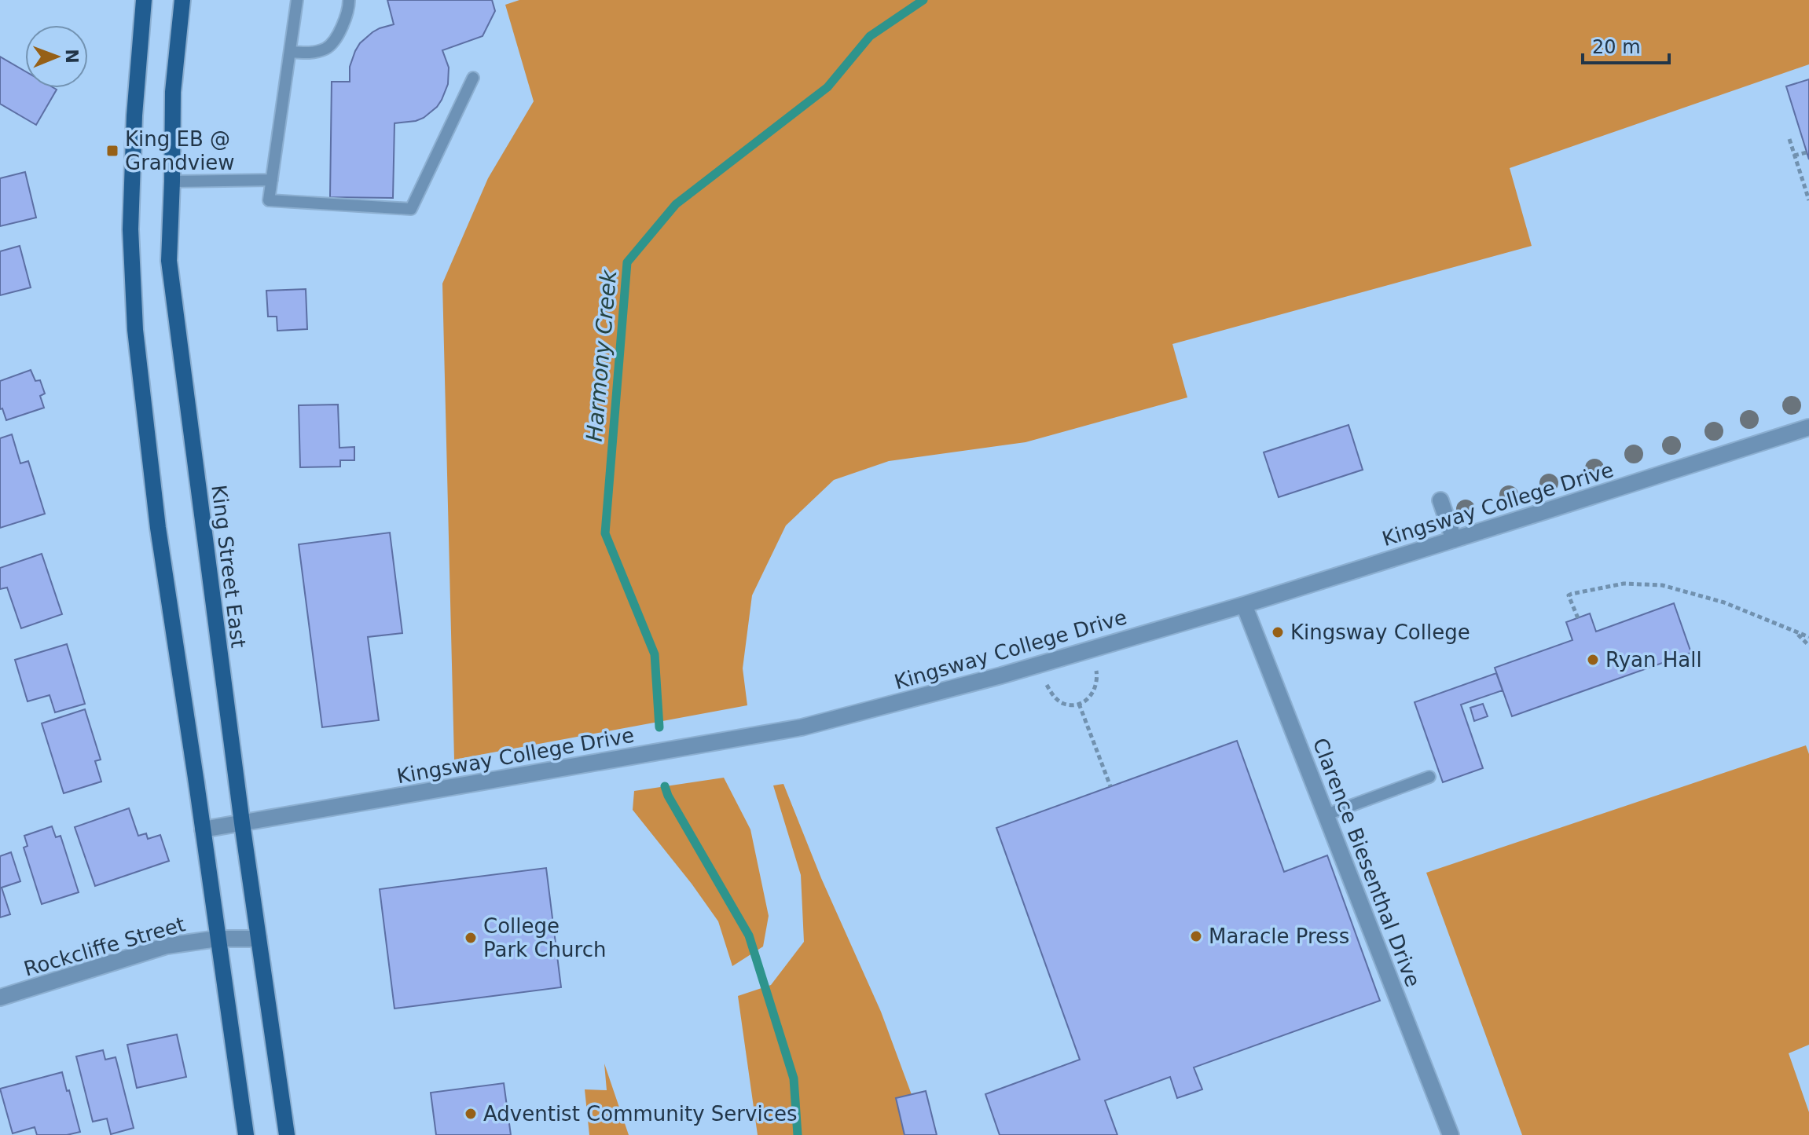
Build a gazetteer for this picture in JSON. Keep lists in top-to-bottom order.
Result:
{
  "streets": {
    "main road": ["King Street East"],
    "street": ["Kingsway College Drive", "Clarence Biesenthal Drive", "Rockcliffe Street"]
  },
  "crossings": [
    ["Kingsway College Drive", "King Street East"],
    ["Kingsway College Drive", "Clarence Biesenthal Drive"],
    ["King Street East", "Rockcliffe Street"]
  ],
  "water": ["Harmony Creek"],
  "places": {
    "transit": ["King EB @ Grandview"],
    "other": [
      "Kingsway College",
      "Ryan Hall",
      "Maracle Press",
      "College Park Church",
      "Adventist Community Services"
    ]
  },
  "scale_bar": "20 m",
  "north": "right"
}
